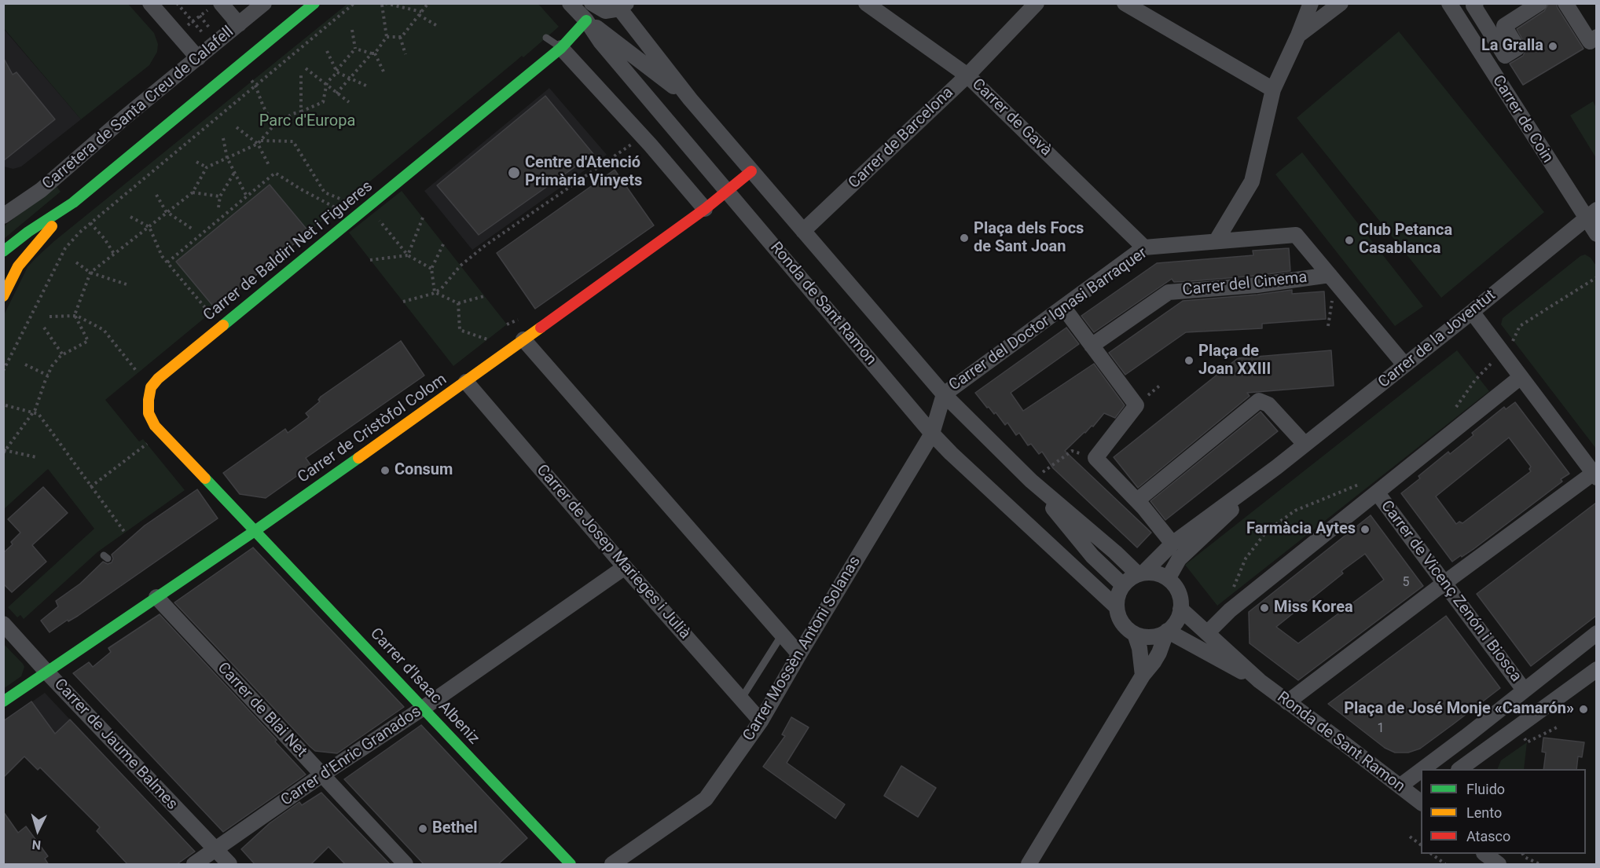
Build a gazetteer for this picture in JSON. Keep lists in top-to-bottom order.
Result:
{
  "streets": {
    "street": [
      "Carretera de Santa Creu de Calafell",
      "Carrer de Gavà",
      "Carrer de Coin",
      "Carrer de Barcelona",
      "Carrer de Baldiri Net i Figueres",
      "Carrer del Cinema",
      "Ronda de Sant Ramon",
      "Carrer del Doctor Ignasi Barraquer",
      "Carrer de la Joventut",
      "Carrer de Cristòfol Colom",
      "Carrer de Josep Marieges i Julià",
      "Carrer de Vicenç Zenón i Biosca",
      "Carrer Mossèn Antoni Solanas",
      "Carrer d'Isaac Albeniz",
      "Carrer de Blai Net",
      "Carrer de Jaume Balmes",
      "Carrer d'Enric Granados"
    ]
  },
  "crossings": [
    ["Carrer de Gavà", "Carrer de Barcelona"],
    ["Carrer de Gavà", "Carrer del Doctor Ignasi Barraquer"],
    ["Carrer de Coin", "Carrer de la Joventut"],
    ["Carrer de Barcelona", "Ronda de Sant Ramon"],
    ["Carrer de Baldiri Net i Figueres", "Ronda de Sant Ramon"],
    ["Carrer de Baldiri Net i Figueres", "Carrer de Cristòfol Colom"],
    ["Carrer de Baldiri Net i Figueres", "Carrer d'Isaac Albeniz"],
    ["Carrer del Cinema", "Carrer del Doctor Ignasi Barraquer"],
    ["Ronda de Sant Ramon", "Carrer del Doctor Ignasi Barraquer"],
    ["Ronda de Sant Ramon", "Carrer de la Joventut"],
    ["Ronda de Sant Ramon", "Carrer de Cristòfol Colom"],
    ["Ronda de Sant Ramon", "Carrer Mossèn Antoni Solanas"],
    ["Carrer del Doctor Ignasi Barraquer", "Carrer de la Joventut"],
    ["Carrer del Doctor Ignasi Barraquer", "Carrer Mossèn Antoni Solanas"],
    ["Carrer de Cristòfol Colom", "Carrer de Josep Marieges i Julià"],
    ["Carrer de Cristòfol Colom", "Carrer d'Isaac Albeniz"],
    ["Carrer de Cristòfol Colom", "Carrer de Blai Net"],
    ["Carrer de Cristòfol Colom", "Carrer de Jaume Balmes"],
    ["Carrer de Josep Marieges i Julià", "Carrer Mossèn Antoni Solanas"],
    ["Carrer de Josep Marieges i Julià", "Carrer d'Enric Granados"],
    ["Carrer d'Isaac Albeniz", "Carrer d'Enric Granados"],
    ["Carrer de Blai Net", "Carrer d'Enric Granados"],
    ["Carrer de Jaume Balmes", "Carrer d'Enric Granados"]
  ],
  "parks": ["Parc d'Europa"],
  "places": [
    "La Gralla",
    "Centre d'Atenció Primària Vinyets",
    "Plaça dels Focs de Sant Joan",
    "Club Petanca Casablanca",
    "Plaça de Joan XXIII",
    "Consum",
    "Farmàcia Aytes",
    "Miss Korea",
    "Plaça de José Monje «Camarón»",
    "Bethel"
  ],
  "house_numbers": ["5", "1"],
  "legend": ["Fluido", "Lento", "Atasco"],
  "north": "bottom"
}
